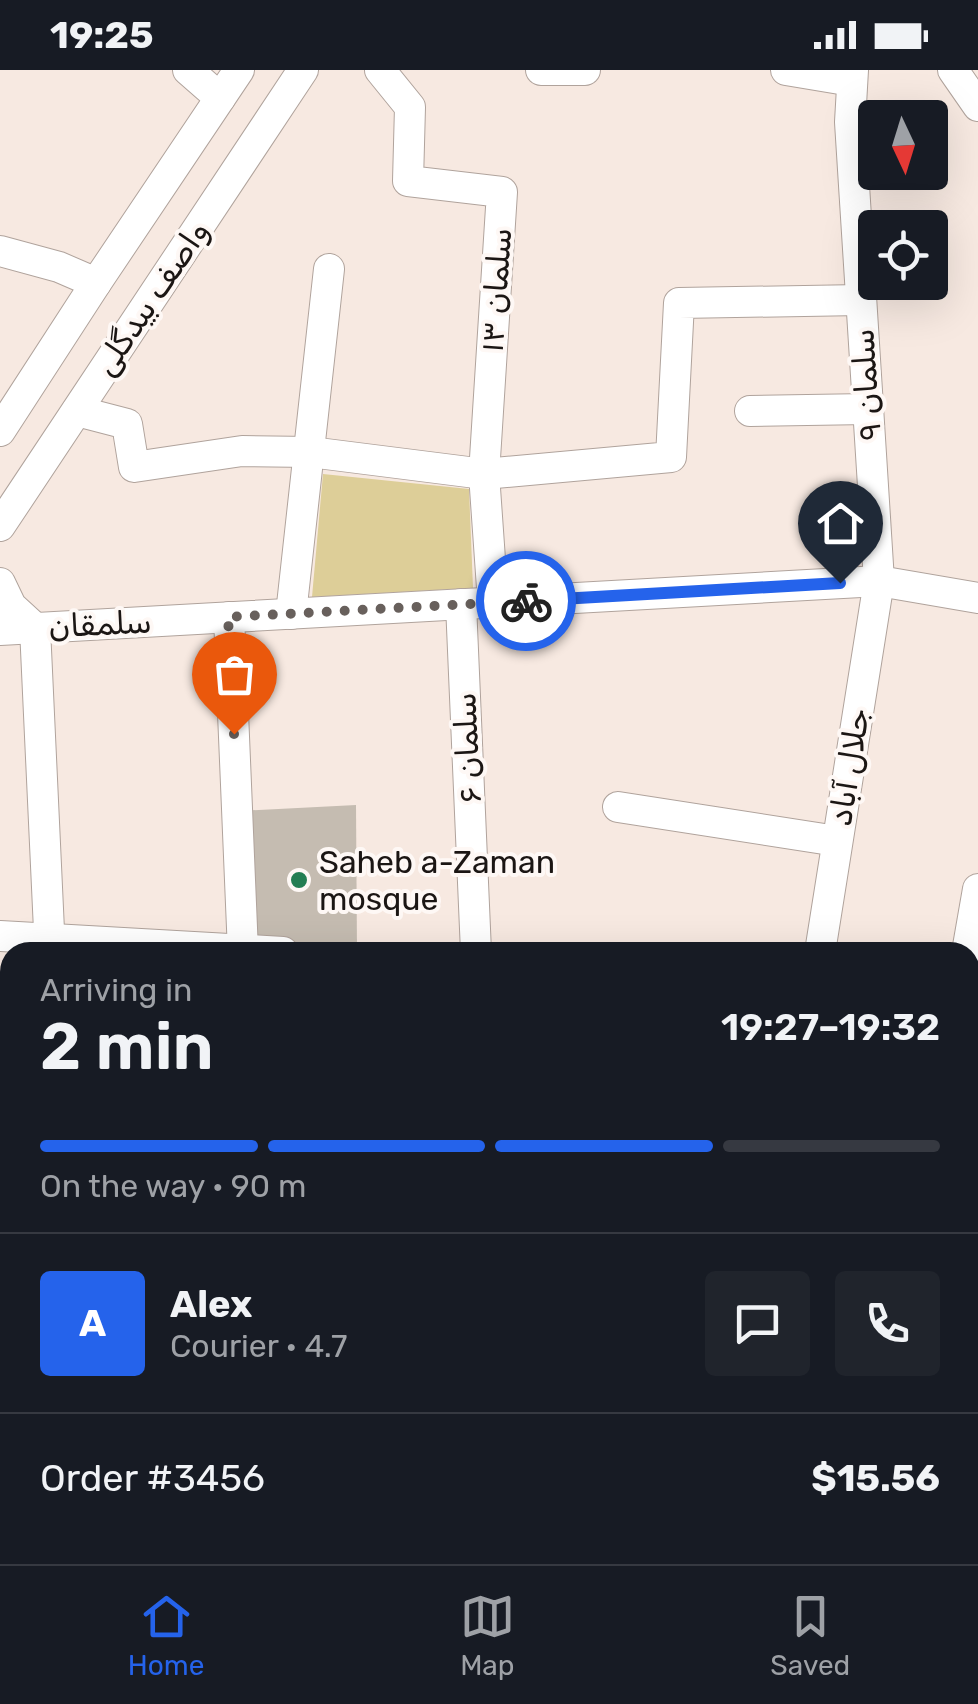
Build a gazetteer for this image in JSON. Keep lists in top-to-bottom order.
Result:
{
  "streets": {
    "street": [
      "سلمان ۱۳",
      "واصف بیدگلی",
      "سلمان ۹",
      "سلمقان",
      "سلمان ۶",
      "جلال آباد"
    ]
  },
  "crossings": [
    ["سلمان ۱۳", "سلمقان"],
    ["سلمان ۹", "سلمقان"],
    ["سلمان ۹", "جلال آباد"],
    ["سلمقان", "سلمان ۶"],
    ["سلمقان", "جلال آباد"]
  ],
  "places": ["Saheb a-Zaman mosque"],
  "north": "bottom",
  "page": {
    "status": "19:25",
    "heading": ["2 min", "Arriving in", "19:27–19:32"],
    "panel": [
      "Alex",
      "Courier · 4.7",
      "Order #3456",
      "$15.56"
    ],
    "bar": "On the way · 90 m",
    "round": "A",
    "tabs": ["Home", "Map", "Saved"]
  }
}
